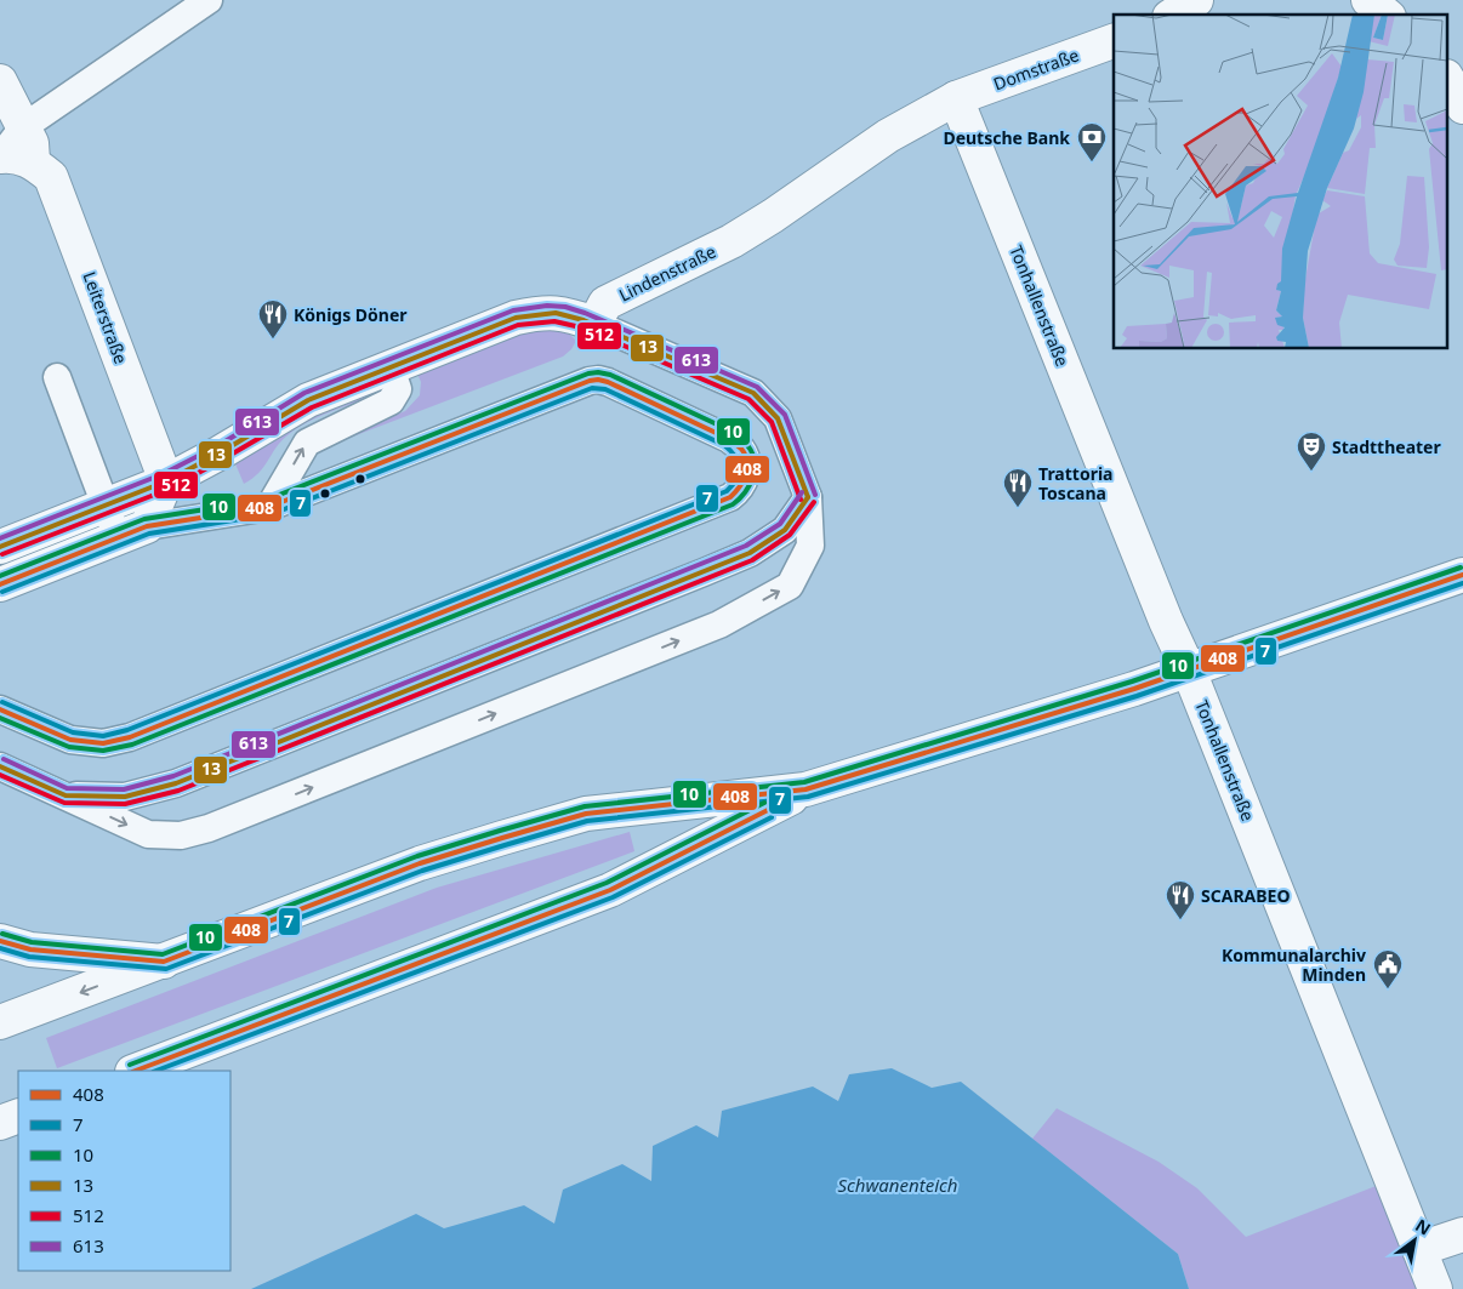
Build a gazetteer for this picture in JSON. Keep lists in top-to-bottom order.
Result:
{
  "streets": {
    "street": [
      "Domstraße",
      "Lindenstraße",
      "Tonhallenstraße",
      "Leiterstraße"
    ]
  },
  "crossings": [
    ["Domstraße", "Lindenstraße"],
    ["Domstraße", "Tonhallenstraße"],
    ["Lindenstraße", "Tonhallenstraße"]
  ],
  "water": ["Schwanenteich"],
  "places": {
    "bank": ["Deutsche Bank"],
    "restaurant": ["Königs Döner", "Trattoria Toscana", "SCARABEO"],
    "theatre": ["Stadttheater"],
    "public building": ["Kommunalarchiv Minden"]
  },
  "lines": [
    "transit line 613",
    "transit line 13",
    "transit line 512",
    "transit line 10",
    "transit line 408",
    "transit line 7"
  ],
  "legend": [
    "408",
    "7",
    "10",
    "13",
    "512",
    "613"
  ],
  "north": "top right"
}
